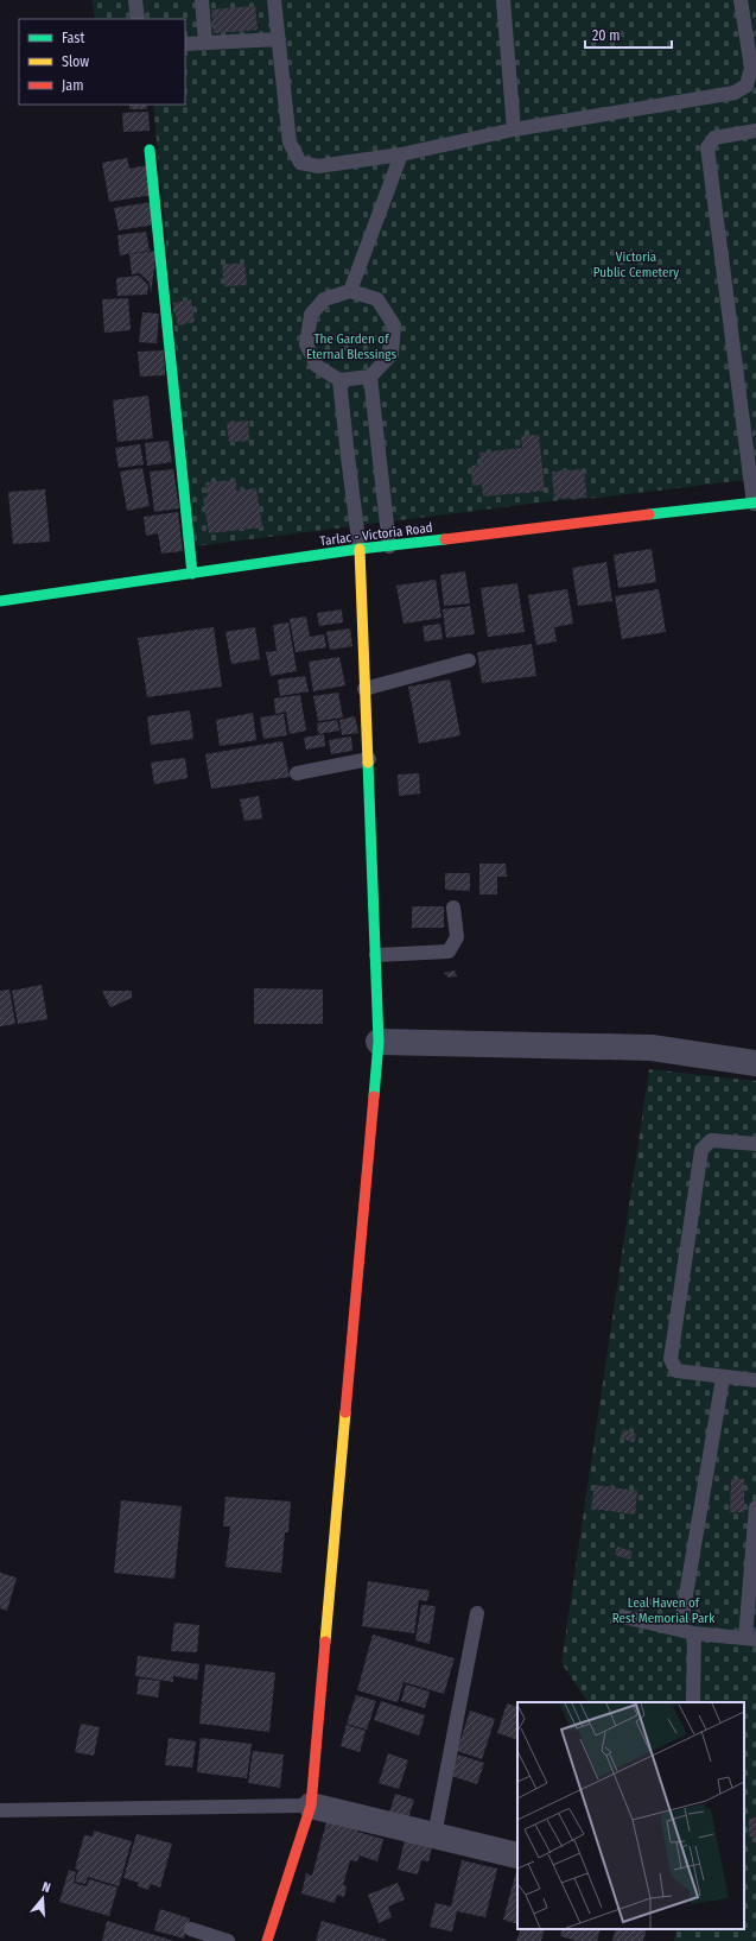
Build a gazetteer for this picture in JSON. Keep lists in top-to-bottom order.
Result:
{
  "streets": {
    "street": ["Tarlac - Victoria Road"]
  },
  "parks": ["Victoria Public Cemetery", "The Garden of Eternal Blessings", "Leal Haven of Rest Memorial Park"],
  "legend": ["Fast", "Slow", "Jam"],
  "scale_bar": "20 m",
  "north": "top"
}
